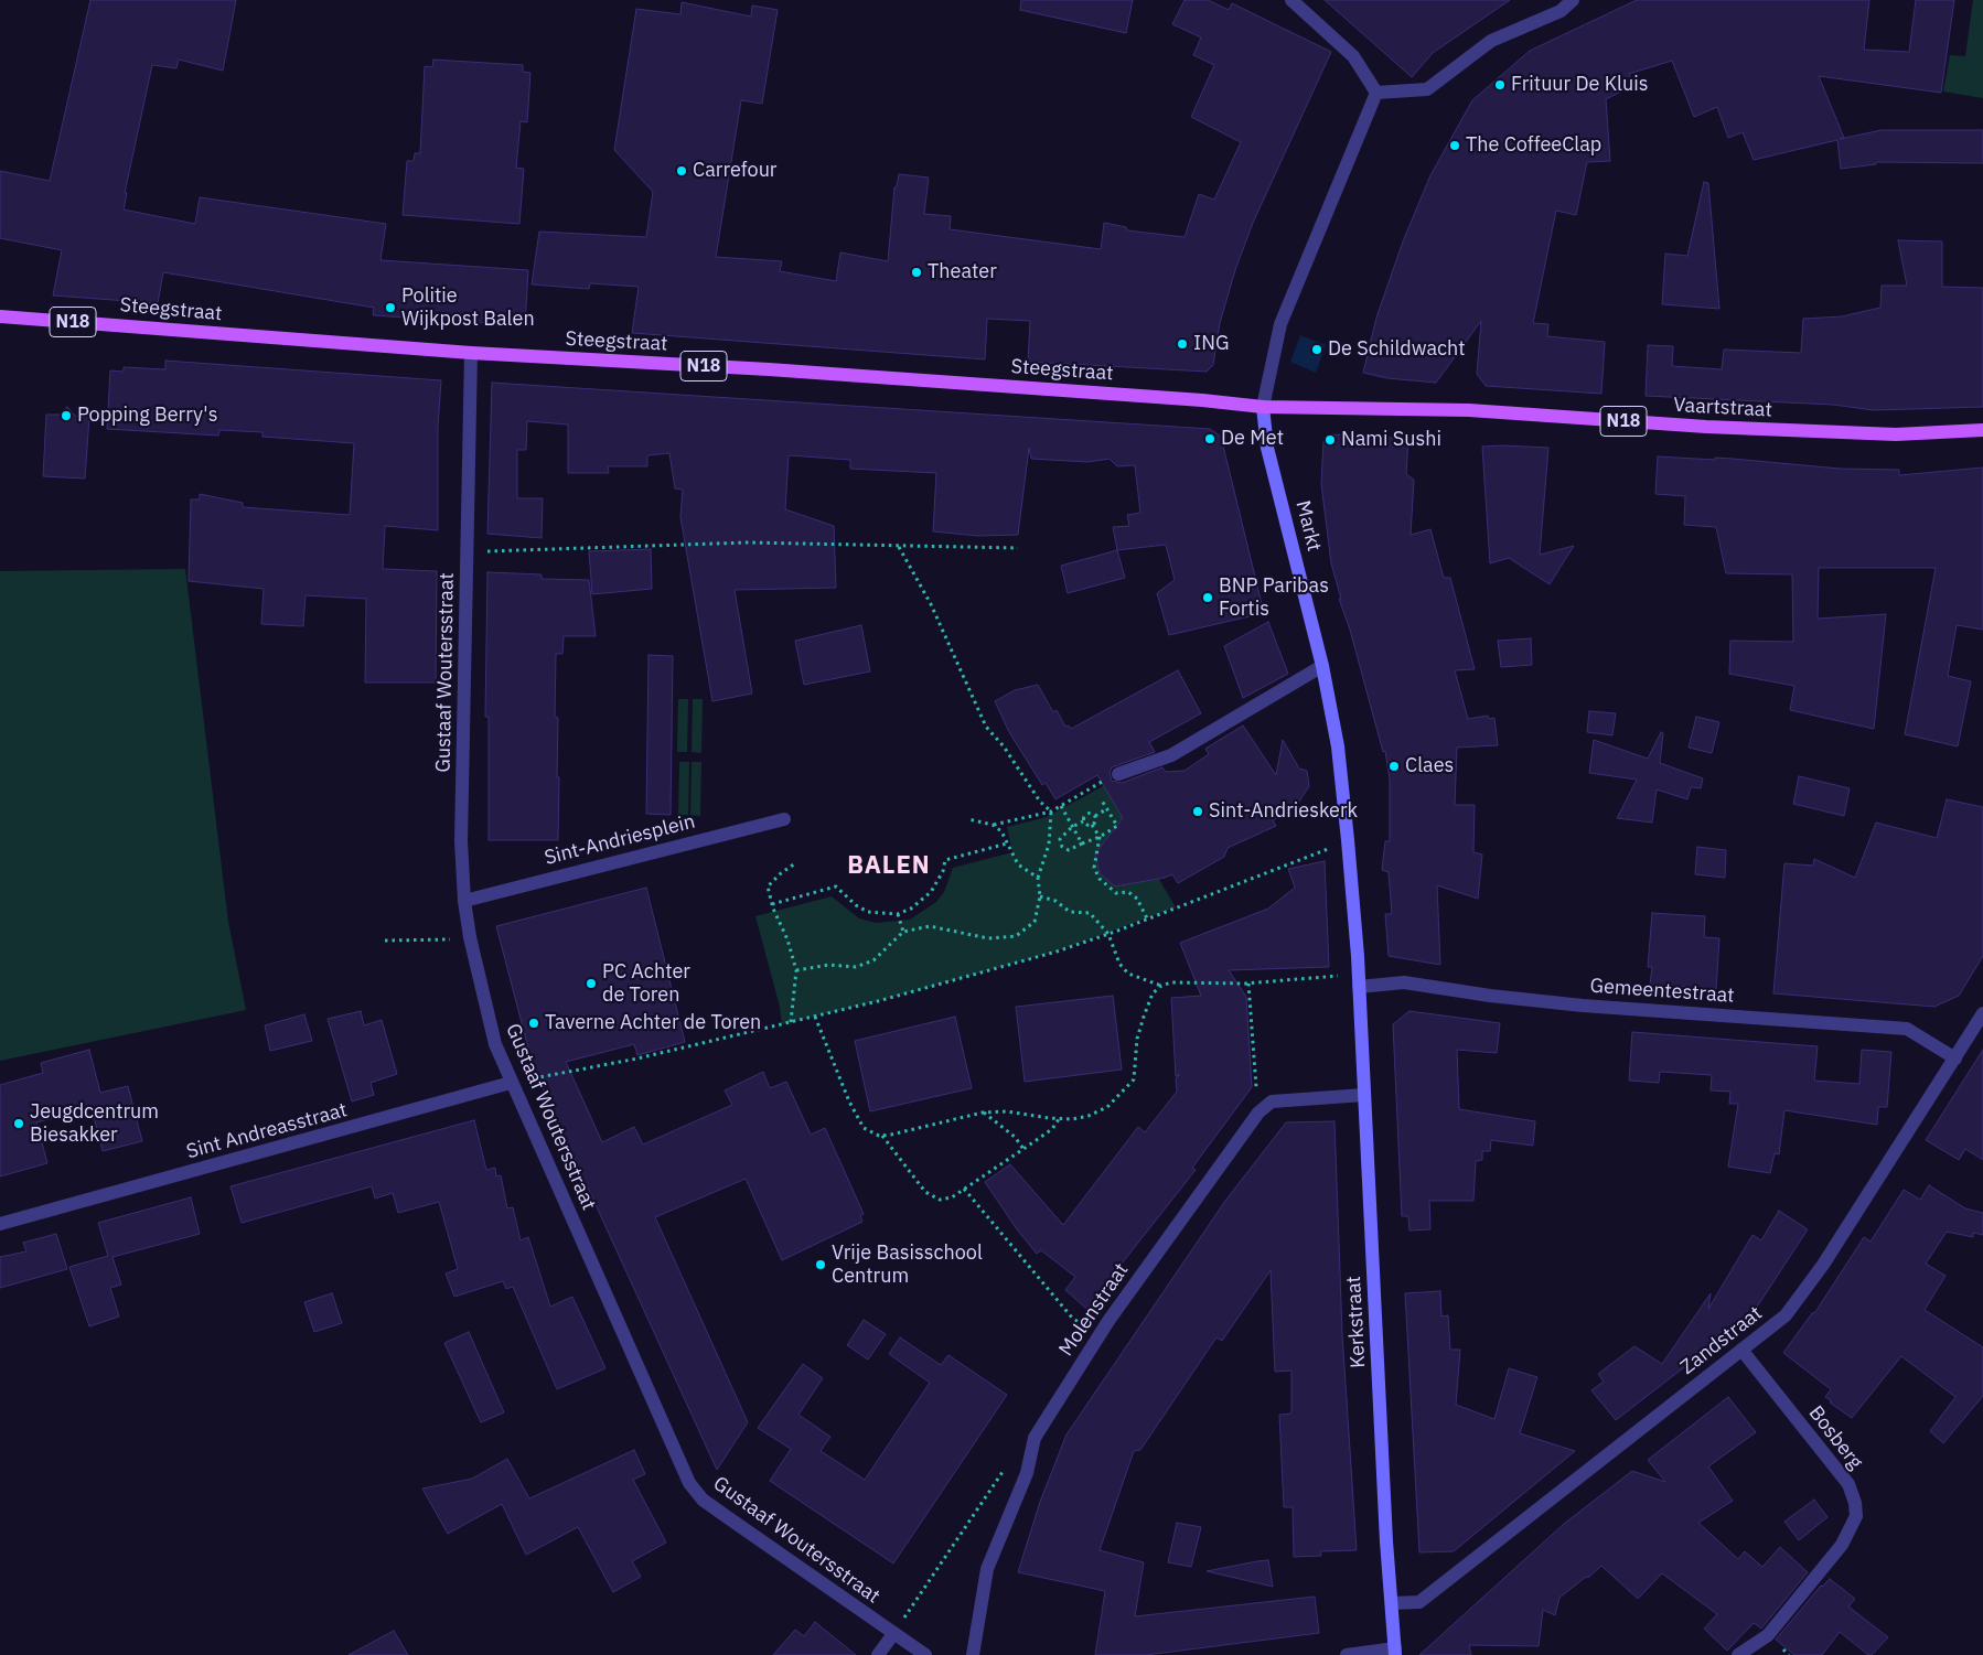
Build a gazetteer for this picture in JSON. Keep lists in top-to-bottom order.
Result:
{
  "streets": {
    "main road": [
      "Steegstraat",
      "N18",
      "Vaartstraat",
      "Markt",
      "Kerkstraat"
    ],
    "street": [
      "Gustaaf Woutersstraat",
      "Sint-Andriesplein",
      "Gemeentestraat",
      "Sint Andreasstraat",
      "Molenstraat",
      "Zandstraat",
      "Bosberg"
    ]
  },
  "crossings": [
    ["Steegstraat", "Vaartstraat"],
    ["Steegstraat", "Markt"],
    ["Steegstraat", "Gustaaf Woutersstraat"],
    ["Vaartstraat", "Markt"],
    ["Markt", "Gemeentestraat"],
    ["Markt", "Kerkstraat"],
    ["Gustaaf Woutersstraat", "Sint-Andriesplein"],
    ["Gustaaf Woutersstraat", "Sint Andreasstraat"],
    ["Gemeentestraat", "Kerkstraat"],
    ["Gemeentestraat", "Zandstraat"],
    ["Molenstraat", "Kerkstraat"],
    ["Kerkstraat", "Zandstraat"],
    ["Zandstraat", "Bosberg"]
  ],
  "districts": ["BALEN"],
  "places": [
    "Frituur De Kluis",
    "The CoffeeClap",
    "Carrefour",
    "Theater",
    "Politie Wijkpost Balen",
    "ING",
    "De Schildwacht",
    "Popping Berry's",
    "De Met",
    "Nami Sushi",
    "BNP Paribas Fortis",
    "Claes",
    "Sint-Andrieskerk",
    "PC Achter de Toren",
    "Taverne Achter de Toren",
    "Jeugdcentrum Biesakker",
    "Vrije Basisschool Centrum"
  ]
}
